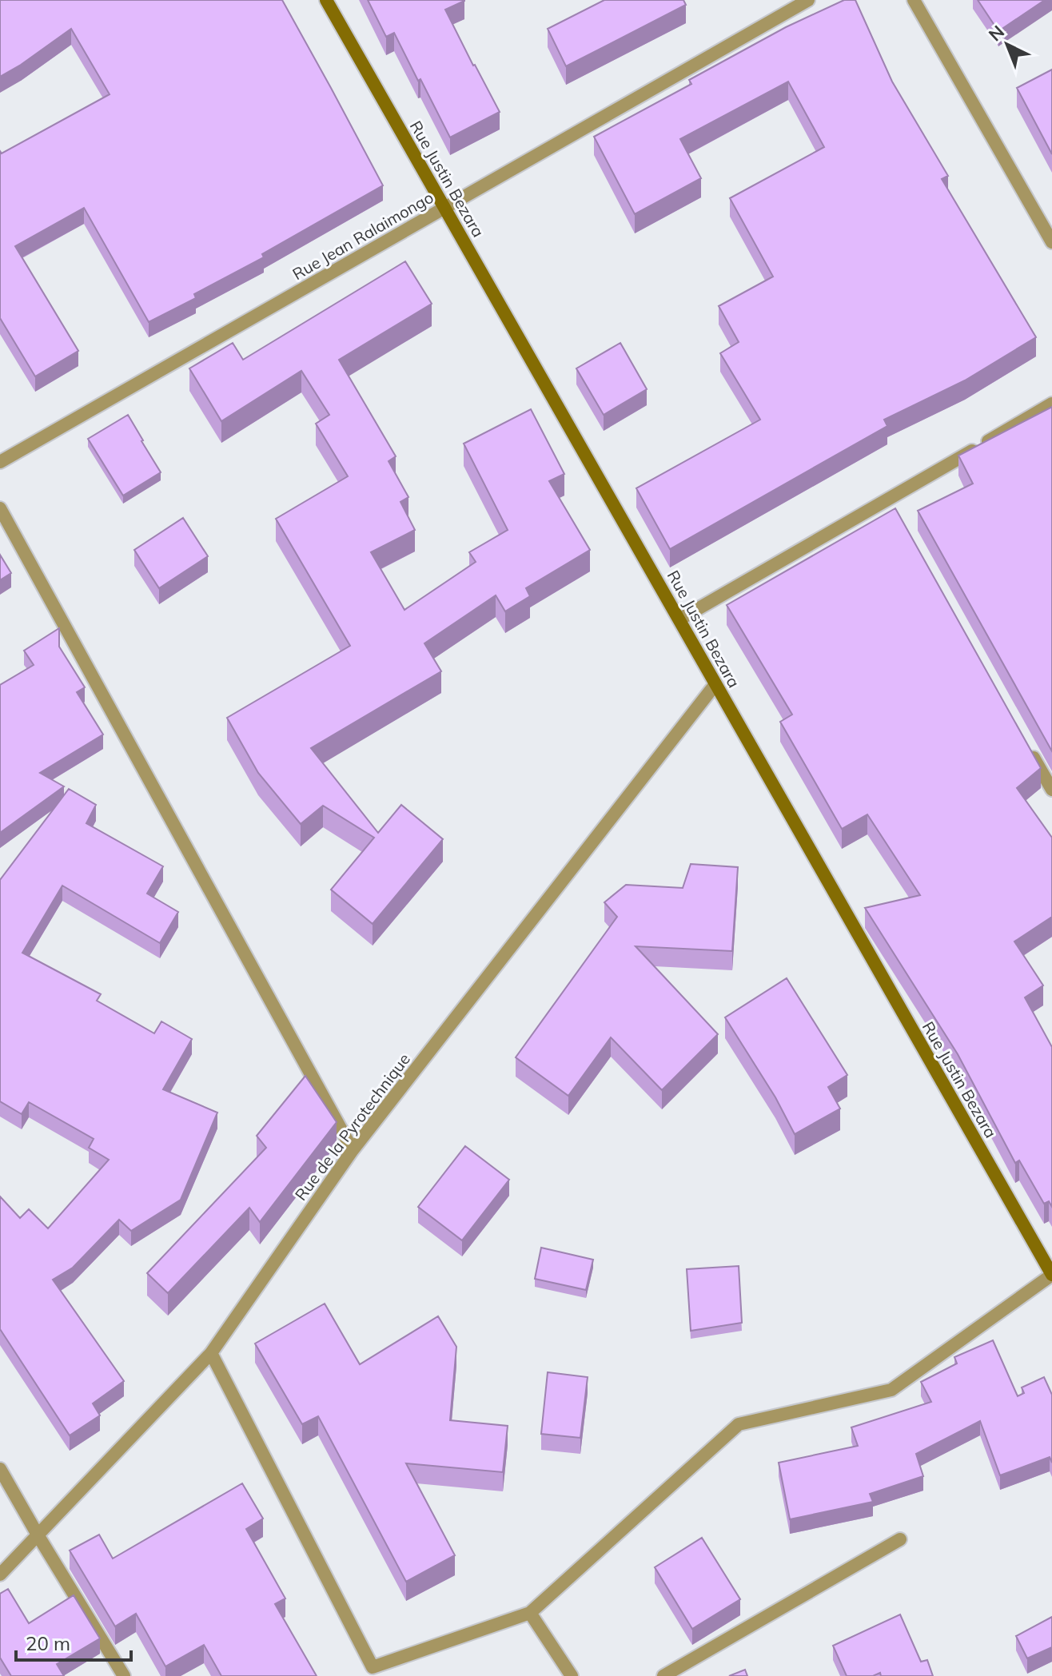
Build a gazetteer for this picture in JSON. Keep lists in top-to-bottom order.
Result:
{
  "streets": {
    "main road": ["Rue Justin Bezara"],
    "street": ["Rue Jean Ralaimongo", "Rue de la Pyrotechnique"]
  },
  "crossings": [
    ["Rue Justin Bezara", "Rue Jean Ralaimongo"],
    ["Rue Justin Bezara", "Rue de la Pyrotechnique"]
  ],
  "scale_bar": "20 m",
  "north": "top left"
}
